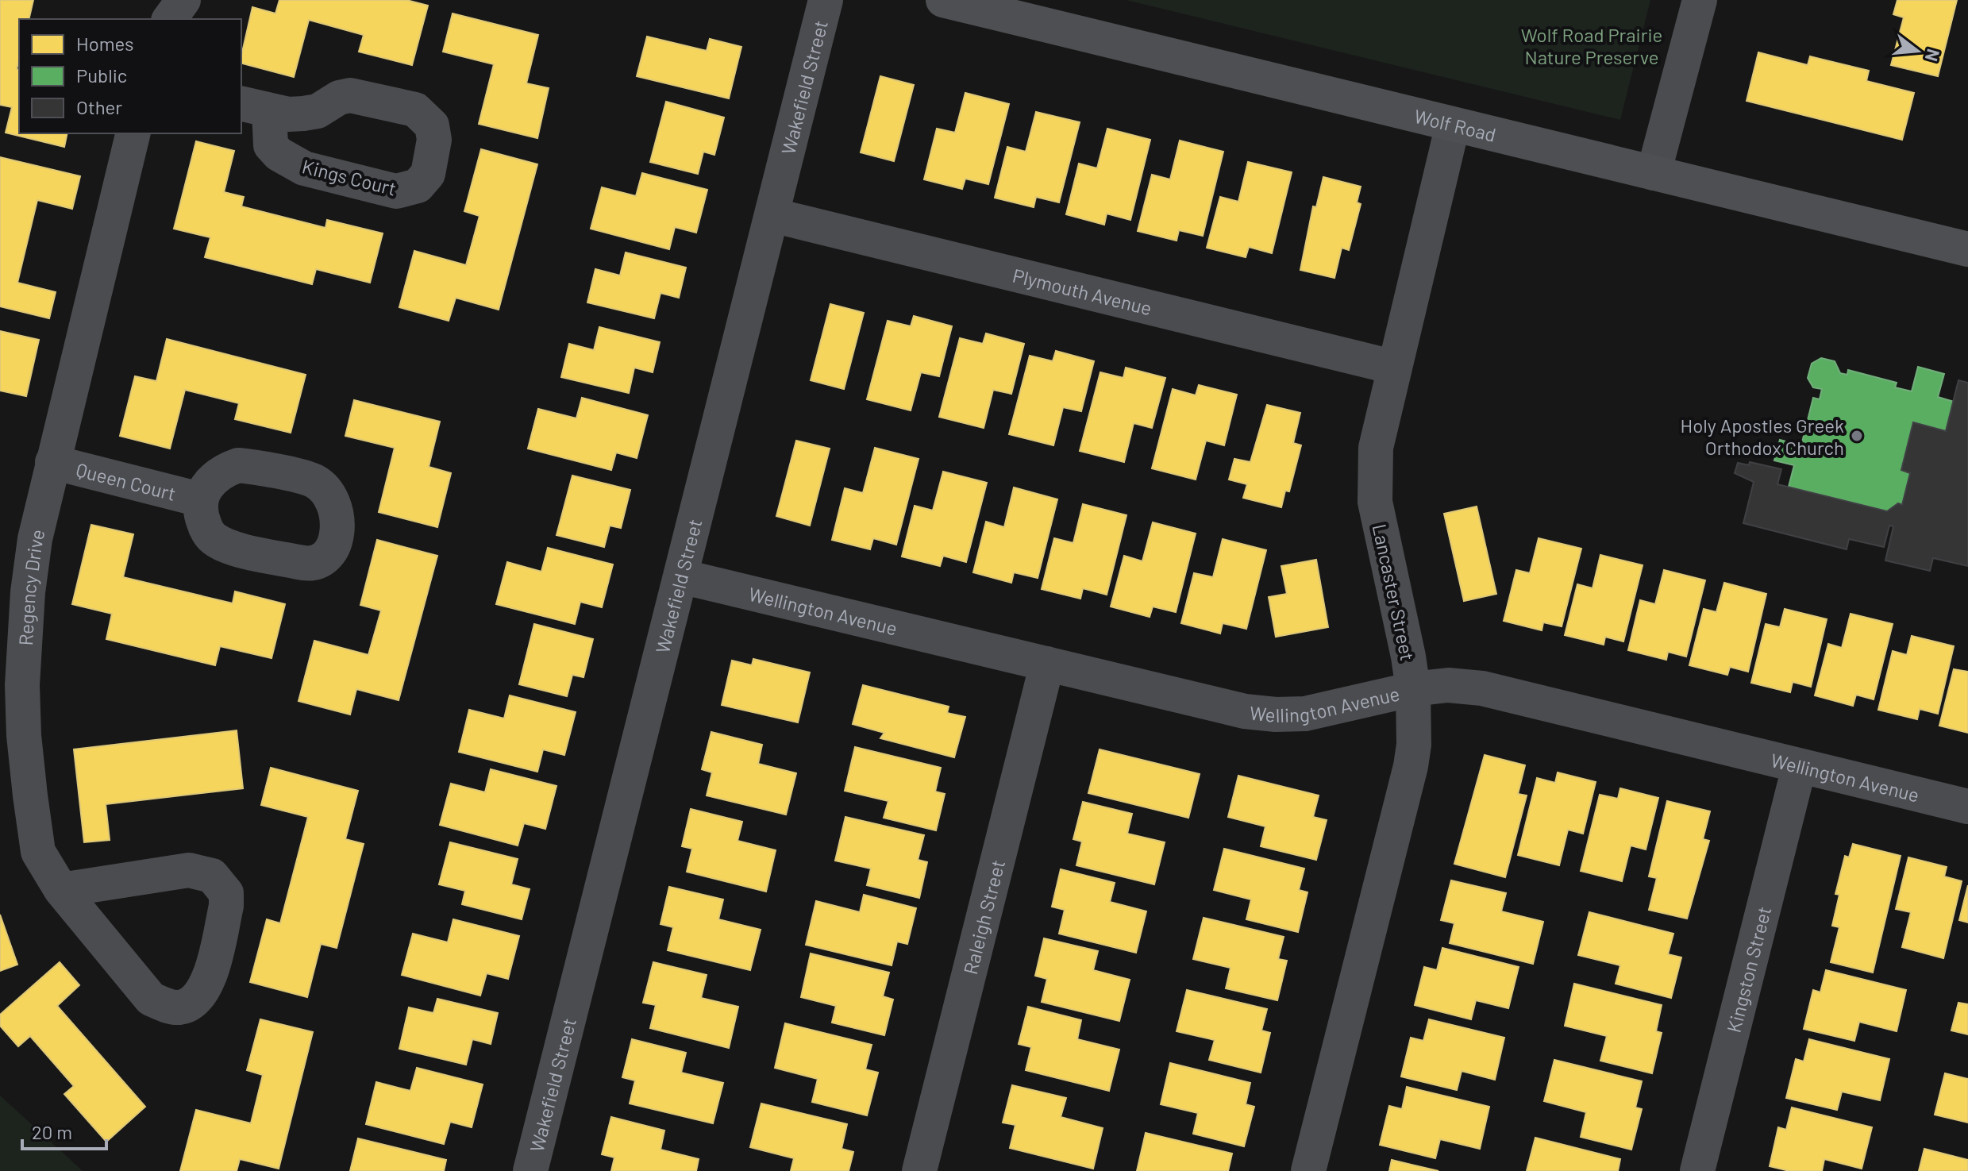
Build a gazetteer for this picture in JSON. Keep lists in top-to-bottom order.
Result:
{
  "streets": {
    "main road": ["Wolf Road"],
    "street": [
      "Wakefield Street",
      "Plymouth Avenue",
      "Queen Court",
      "Regency Drive",
      "Lancaster Street",
      "Wellington Avenue",
      "Raleigh Street",
      "Kingston Street"
    ]
  },
  "crossings": [
    ["Wakefield Street", "Plymouth Avenue"],
    ["Wakefield Street", "Wellington Avenue"],
    ["Wolf Road", "Lancaster Street"],
    ["Plymouth Avenue", "Lancaster Street"],
    ["Queen Court", "Regency Drive"],
    ["Lancaster Street", "Wellington Avenue"],
    ["Wellington Avenue", "Raleigh Street"],
    ["Wellington Avenue", "Kingston Street"]
  ],
  "parks": ["Wolf Road Prairie Nature Preserve"],
  "places": ["Holy Apostles Greek Orthodox Church"],
  "legend": ["Homes", "Public", "Other"],
  "scale_bar": "20 m",
  "north": "right"
}
